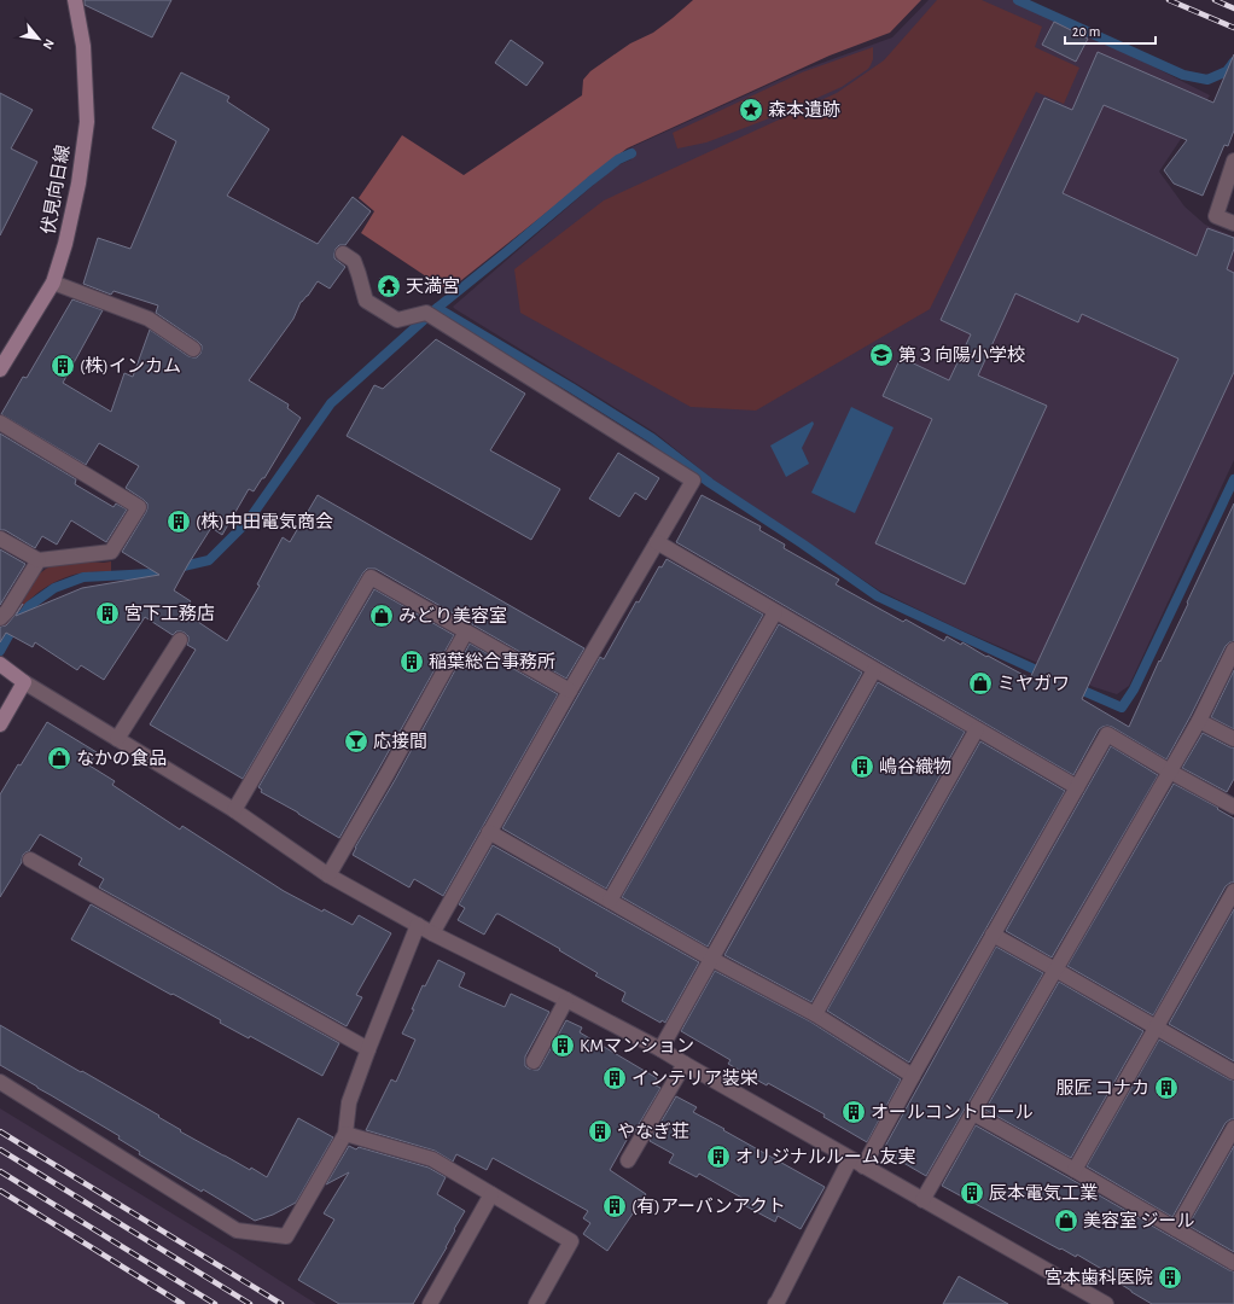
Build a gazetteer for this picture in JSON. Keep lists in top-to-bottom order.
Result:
{
  "streets": {
    "main road": ["伏見向日線"]
  },
  "places": {
    "place": ["森本遺跡"],
    "temple": ["天満宮"],
    "school or university": ["第３向陽小学校"],
    "building": [
      "(株)インカム",
      "(株)中田電気商会",
      "宮下工務店",
      "稲葉総合事務所",
      "嶋谷織物",
      "KMマンション",
      "インテリア装栄",
      "服匠 コナカ",
      "オールコントロール",
      "やなぎ荘",
      "オリジナルルーム友実",
      "辰本電気工業",
      "(有)アーバンアクト",
      "宮本歯科医院"
    ],
    "shop": [
      "みどり美容室",
      "ミヤガワ",
      "なかの食品",
      "美容室 ジール"
    ],
    "bar": ["応接間"]
  },
  "scale_bar": "20 m",
  "north": "bottom right"
}
